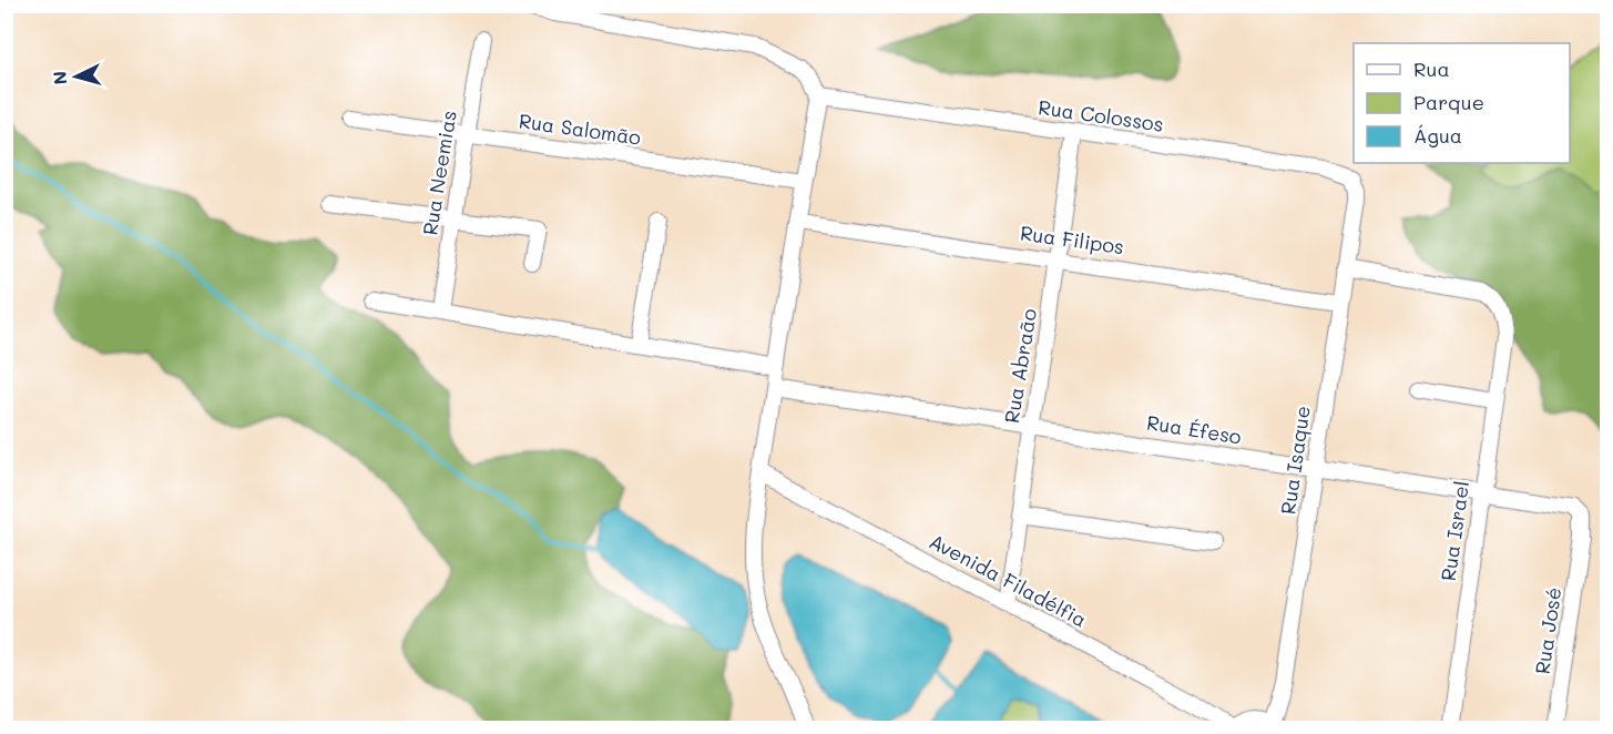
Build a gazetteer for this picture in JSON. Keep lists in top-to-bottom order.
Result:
{
  "streets": {
    "street": [
      "Rua Colossos",
      "Rua Salomão",
      "Rua Neemias",
      "Rua Filipos",
      "Rua Abraão",
      "Rua Éfeso",
      "Rua Isaque",
      "Rua Israel",
      "Avenida Filadélfia",
      "Rua José"
    ]
  },
  "crossings": [
    ["Rua Colossos", "Rua Abraão"],
    ["Rua Colossos", "Rua Isaque"],
    ["Rua Salomão", "Rua Neemias"],
    ["Rua Filipos", "Rua Abraão"],
    ["Rua Filipos", "Rua Isaque"],
    ["Rua Abraão", "Rua Éfeso"],
    ["Rua Abraão", "Avenida Filadélfia"],
    ["Rua Éfeso", "Rua Isaque"],
    ["Rua Éfeso", "Rua Israel"],
    ["Rua Éfeso", "Rua José"],
    ["Rua Isaque", "Rua Israel"],
    ["Rua Isaque", "Avenida Filadélfia"]
  ],
  "legend": ["Rua", "Parque", "Água"],
  "north": "left"
}
